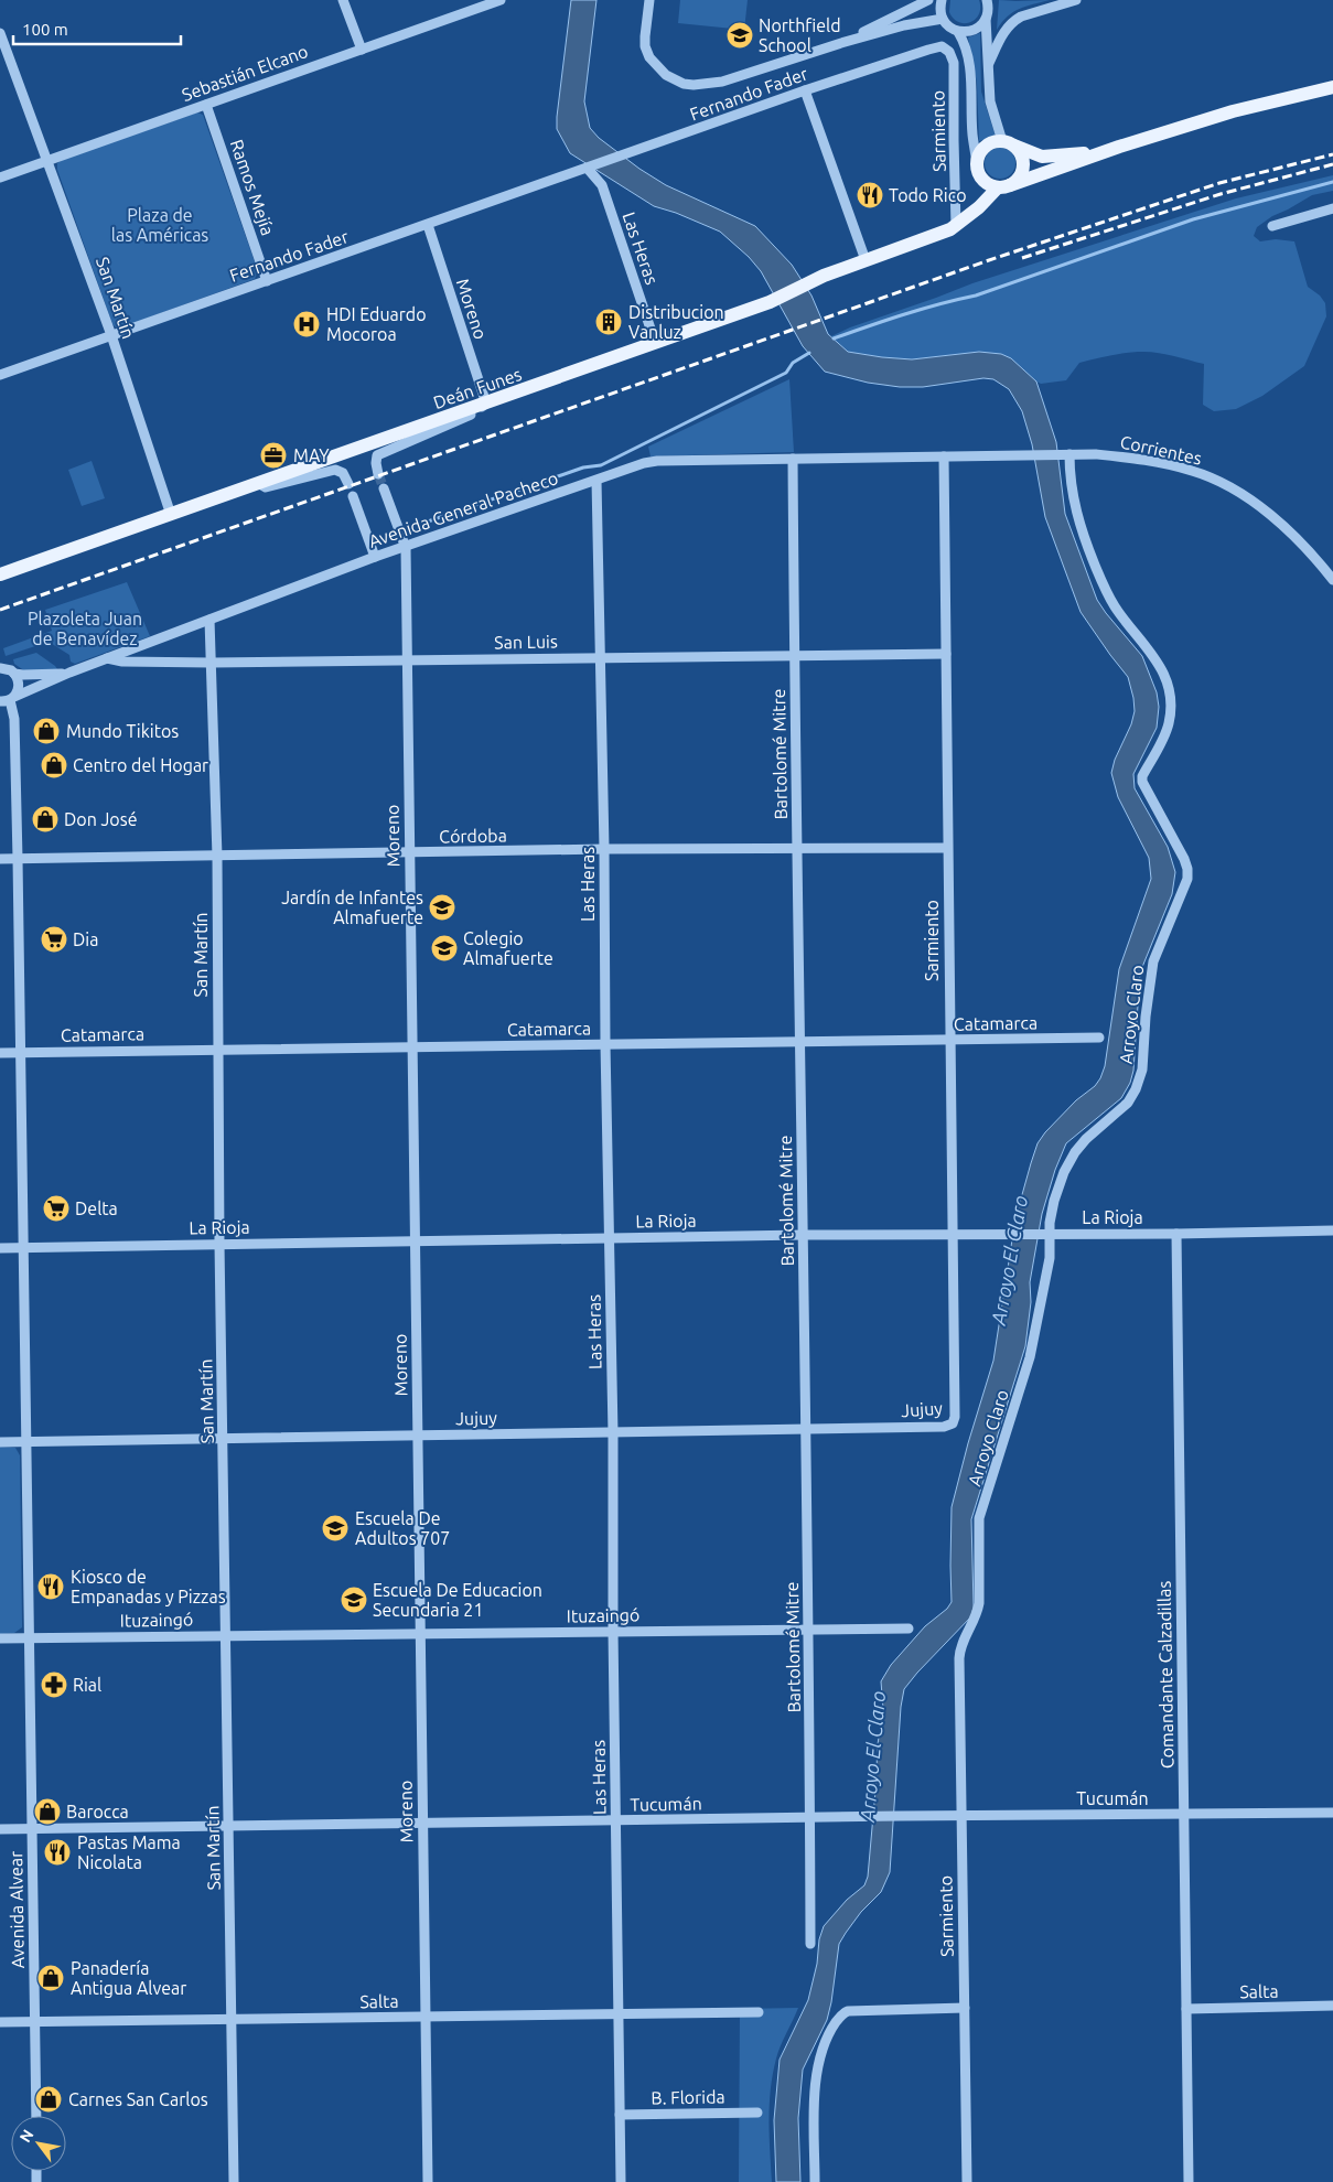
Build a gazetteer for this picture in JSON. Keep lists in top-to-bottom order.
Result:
{
  "streets": {
    "main road": ["Deán Funes"],
    "street": [
      "Sebastián Elcano",
      "Fernando Fader",
      "Sarmiento",
      "Ramos Mejía",
      "Las Heras",
      "San Martín",
      "Moreno",
      "Corrientes",
      "Avenida General Pacheco",
      "San Luis",
      "Bartolomé Mitre",
      "Córdoba",
      "Arroyo Claro",
      "Catamarca",
      "La Rioja",
      "Jujuy",
      "Ituzaingó",
      "Comandante Calzadillas",
      "Tucumán",
      "Avenida Alvear",
      "Salta",
      "B. Florida"
    ]
  },
  "crossings": [
    ["Sebastián Elcano", "Ramos Mejía"],
    ["Sebastián Elcano", "San Martín"],
    ["Fernando Fader", "Sarmiento"],
    ["Fernando Fader", "Ramos Mejía"],
    ["Fernando Fader", "Las Heras"],
    ["Fernando Fader", "San Martín"],
    ["Fernando Fader", "Moreno"],
    ["Sarmiento", "Deán Funes"],
    ["Sarmiento", "Corrientes"],
    ["Sarmiento", "Avenida General Pacheco"],
    ["Sarmiento", "San Luis"],
    ["Sarmiento", "Córdoba"],
    ["Sarmiento", "Arroyo Claro"],
    ["Sarmiento", "Catamarca"],
    ["Sarmiento", "La Rioja"],
    ["Sarmiento", "Jujuy"],
    ["Sarmiento", "Tucumán"],
    ["Las Heras", "Deán Funes"],
    ["Las Heras", "Avenida General Pacheco"],
    ["Las Heras", "San Luis"],
    ["Las Heras", "Córdoba"],
    ["Las Heras", "Catamarca"],
    ["Las Heras", "La Rioja"],
    ["Las Heras", "Jujuy"],
    ["Las Heras", "Ituzaingó"],
    ["Las Heras", "Tucumán"],
    ["Las Heras", "Salta"],
    ["Las Heras", "B. Florida"],
    ["San Martín", "Deán Funes"],
    ["San Martín", "Avenida General Pacheco"],
    ["San Martín", "San Luis"],
    ["San Martín", "Córdoba"],
    ["San Martín", "Catamarca"],
    ["San Martín", "La Rioja"],
    ["San Martín", "Jujuy"],
    ["San Martín", "Ituzaingó"],
    ["San Martín", "Tucumán"],
    ["San Martín", "Salta"],
    ["Moreno", "Deán Funes"],
    ["Moreno", "Avenida General Pacheco"],
    ["Moreno", "San Luis"],
    ["Moreno", "Córdoba"],
    ["Moreno", "Catamarca"],
    ["Moreno", "La Rioja"],
    ["Moreno", "Jujuy"],
    ["Moreno", "Ituzaingó"],
    ["Moreno", "Tucumán"],
    ["Moreno", "Salta"],
    ["Corrientes", "Avenida General Pacheco"],
    ["Corrientes", "Arroyo Claro"],
    ["Avenida General Pacheco", "San Luis"],
    ["Avenida General Pacheco", "Bartolomé Mitre"],
    ["Avenida General Pacheco", "Avenida Alvear"],
    ["San Luis", "Bartolomé Mitre"],
    ["Bartolomé Mitre", "Córdoba"],
    ["Bartolomé Mitre", "Catamarca"],
    ["Bartolomé Mitre", "La Rioja"],
    ["Bartolomé Mitre", "Jujuy"],
    ["Bartolomé Mitre", "Ituzaingó"],
    ["Bartolomé Mitre", "Tucumán"],
    ["Córdoba", "Avenida Alvear"],
    ["Arroyo Claro", "La Rioja"],
    ["Catamarca", "Avenida Alvear"],
    ["La Rioja", "Comandante Calzadillas"],
    ["La Rioja", "Avenida Alvear"],
    ["Jujuy", "Avenida Alvear"],
    ["Ituzaingó", "Avenida Alvear"],
    ["Comandante Calzadillas", "Tucumán"],
    ["Comandante Calzadillas", "Salta"],
    ["Tucumán", "Avenida Alvear"],
    ["Avenida Alvear", "Salta"]
  ],
  "water": ["Arroyo El Claro"],
  "parks": ["Plaza de las Américas", "Plazoleta Juan de Benavídez"],
  "places": {
    "school or university": [
      "Northfield School",
      "Jardín de Infantes Almafuerte",
      "Colegio Almafuerte",
      "Escuela De Adultos 707",
      "Escuela De Educacion Secundaria 21"
    ],
    "restaurant": ["Todo Rico", "Kiosco de Empanadas y Pizzas", "Pastas Mama Nicolata"],
    "building": ["Distribucion Vanluz"],
    "hospital": ["HDI Eduardo Mocoroa"],
    "office": ["MAY"],
    "shop": [
      "Mundo Tikitos",
      "Centro del Hogar",
      "Don José",
      "Barocca",
      "Panadería Antigua Alvear",
      "Carnes San Carlos"
    ],
    "supermarket": ["Dia", "Delta"],
    "pharmacy": ["Rial"]
  },
  "scale_bar": "100 m",
  "north": "top left"
}
